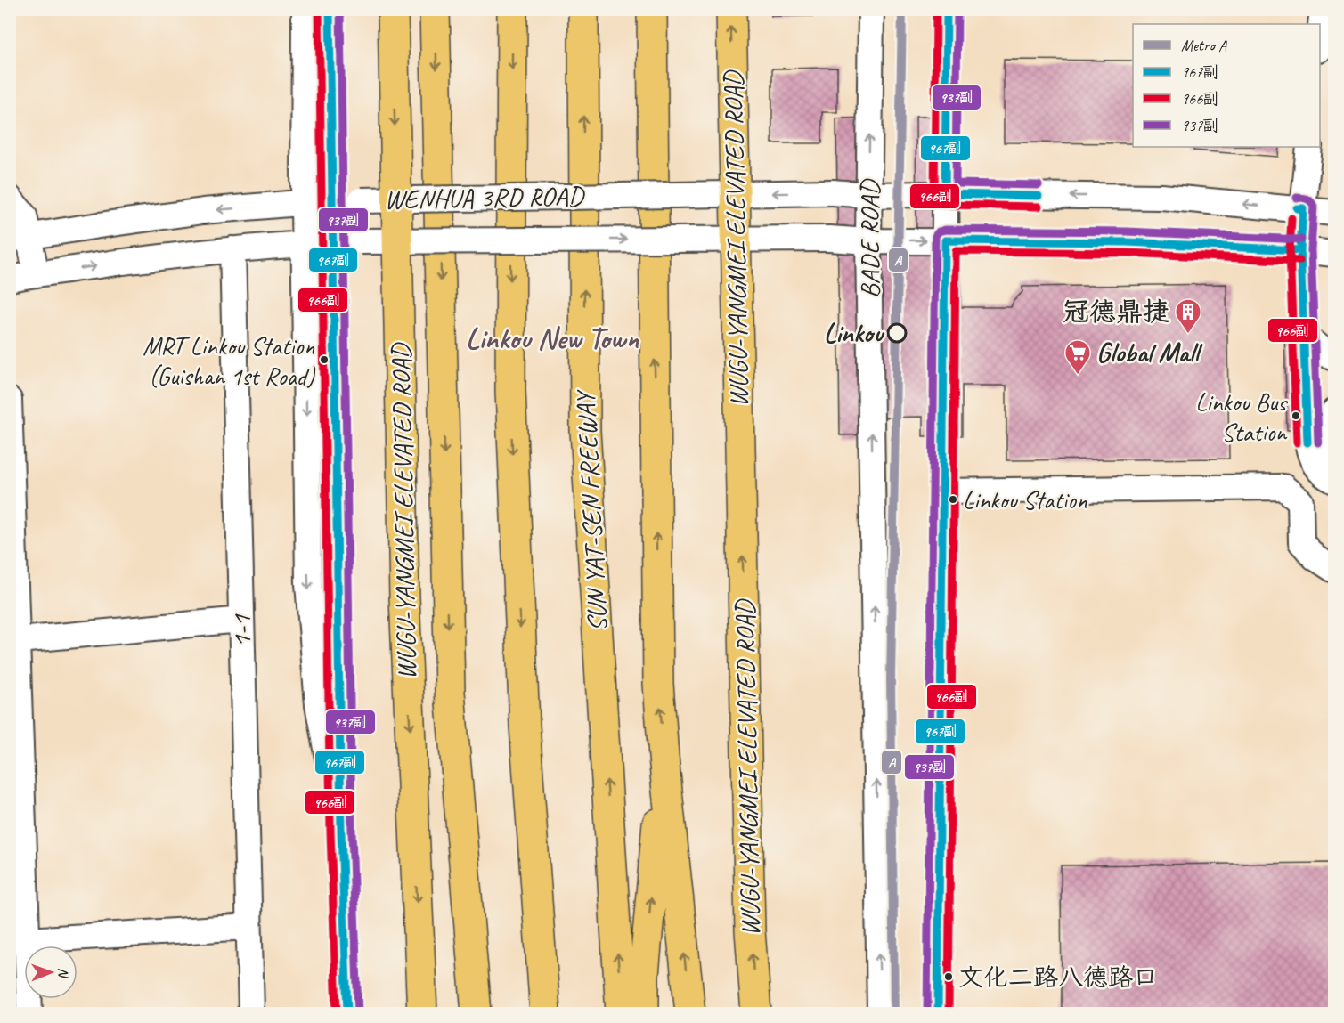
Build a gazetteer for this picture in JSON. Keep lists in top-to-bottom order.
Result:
{
  "streets": {
    "highway": ["WUGU-YANGMEI ELEVATED ROAD", "SUN YAT-SEN FREEWAY"],
    "street": ["WENHUA 3RD ROAD", "BADE ROAD", "1-1"]
  },
  "crossings": [
    ["WENHUA 3RD ROAD", "BADE ROAD"],
    ["WENHUA 3RD ROAD", "1-1"]
  ],
  "districts": ["Linkou New Town"],
  "places": {
    "other": [
      "Linkou",
      "MRT Linkou Station (Guishan 1st Road)",
      "Linkou Bus Station",
      "Linkou Station",
      "文化二路八德路口"
    ],
    "building": ["冠德鼎捷"],
    "supermarket": ["Global Mall"]
  },
  "lines": [
    "metro line A",
    "transit line 967副",
    "transit line 966副",
    "transit line 937副"
  ],
  "legend": [
    "Metro A",
    "967副",
    "966副",
    "937副"
  ],
  "north": "right"
}
